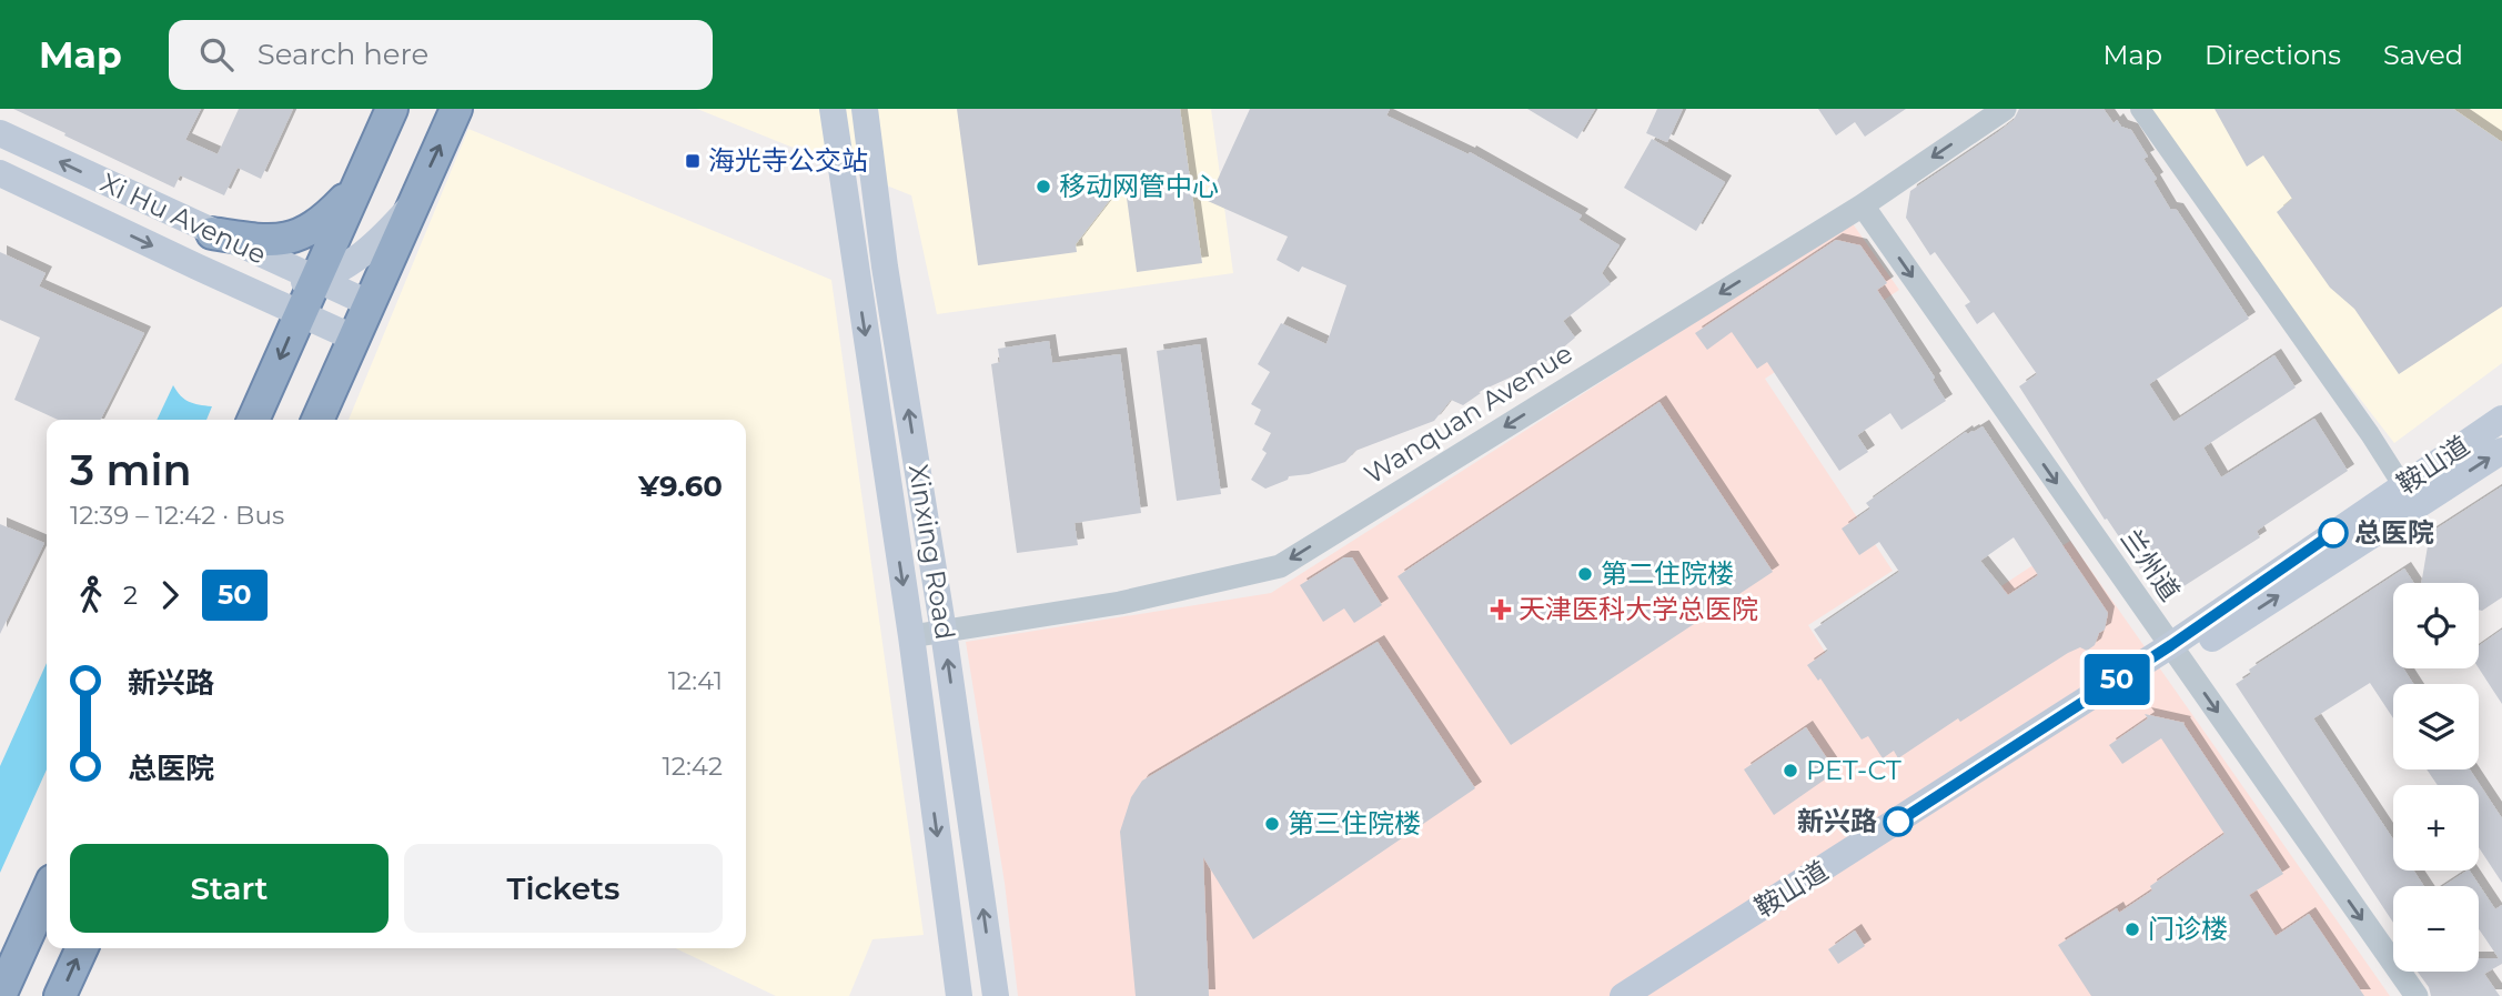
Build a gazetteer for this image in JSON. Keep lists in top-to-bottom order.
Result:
{
  "streets": {
    "main road": ["Xi Hu Avenue", "鞍山道", "Xinxing Road"],
    "street": ["Wanquan Avenue", "兰州道"]
  },
  "crossings": [
    ["Wanquan Avenue", "Xinxing Road"],
    ["Wanquan Avenue", "兰州道"],
    ["鞍山道", "兰州道"]
  ],
  "one_way": ["Wanquan Avenue", "兰州道"],
  "places": {
    "transit": ["海光寺公交站"],
    "other": [
      "移动网管中心",
      "总医院",
      "第二住院楼",
      "PET-CT",
      "新兴路",
      "第三住院楼",
      "门诊楼"
    ],
    "health": ["天津医科大学总医院"]
  },
  "lines": ["bus line 50"],
  "page": {
    "header": "Map",
    "search": "Search here",
    "nav": ["Map", "Directions", "Saved"],
    "on_map": "50",
    "heading": ["3 min", "12:39 – 12:42 · Bus", "¥9.60"],
    "legs": ["2", "50"],
    "map_buttons": ["+", "−"],
    "list": [
      {
        "name": "新兴路",
        "value": "12:41"
      },
      {
        "name": "总医院",
        "value": "12:42"
      }
    ],
    "buttons": ["Start", "Tickets"]
  }
}
